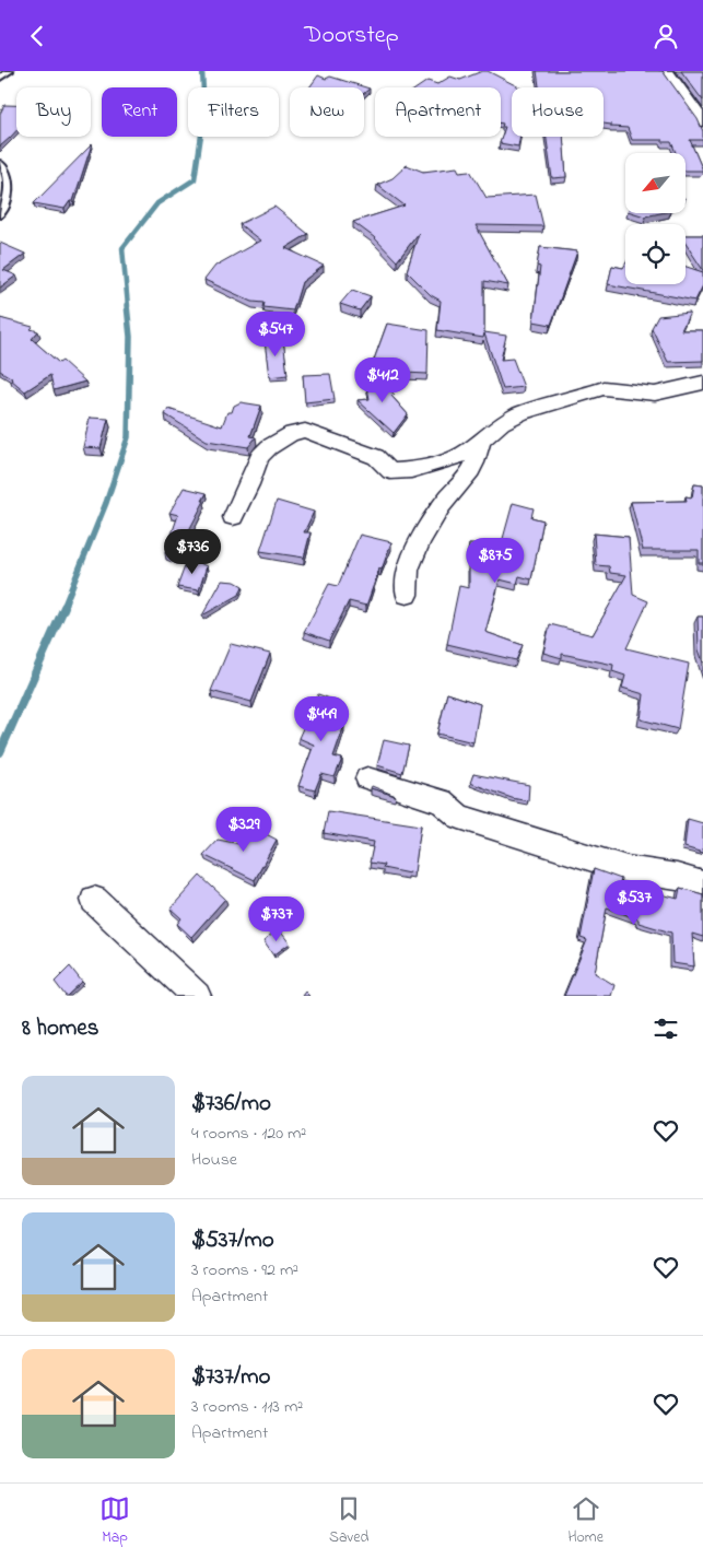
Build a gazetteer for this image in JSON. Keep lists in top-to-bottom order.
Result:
{
  "north": "bottom left",
  "page": {
    "header": "Doorstep",
    "chip": [
      "Buy",
      "Rent",
      "Filters",
      "New",
      "Apartment",
      "House"
    ],
    "price": [
      "$547",
      "$412",
      "$736",
      "$875",
      "$449",
      "$329",
      "$537",
      "$737"
    ],
    "heading": "8 homes",
    "list": [
      {
        "name": "$736/mo",
        "note": "4 rooms · 120 m² · House"
      },
      {
        "name": "$537/mo",
        "note": "3 rooms · 92 m² · Apartment"
      },
      {
        "name": "$737/mo",
        "note": "3 rooms · 113 m² · Apartment"
      }
    ],
    "tabs": ["Map", "Saved", "Home"]
  }
}
